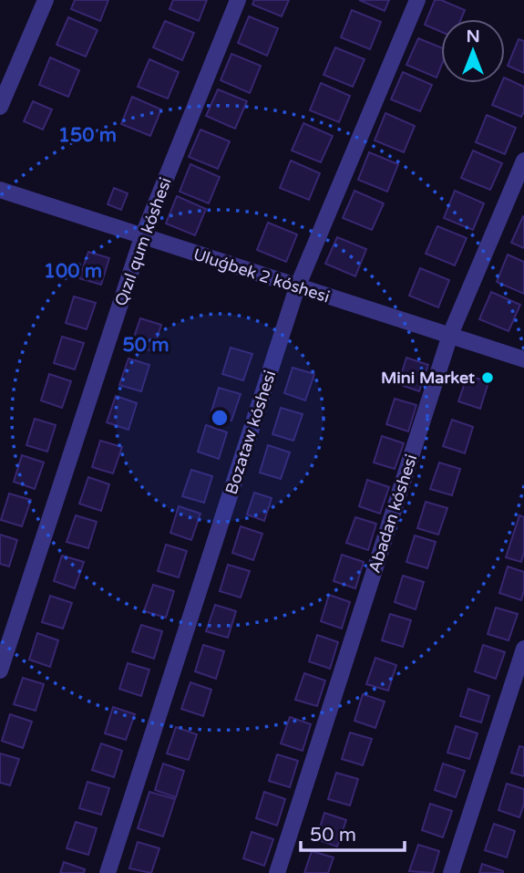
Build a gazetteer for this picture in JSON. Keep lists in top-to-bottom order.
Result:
{
  "streets": {
    "street": [
      "Qızıl qum kóshesi",
      "Uluǵbek 2 kóshesi",
      "Bozataw kóshesi",
      "Abadan kóshesi"
    ]
  },
  "crossings": [
    ["Qızıl qum kóshesi", "Uluǵbek 2 kóshesi"],
    ["Uluǵbek 2 kóshesi", "Bozataw kóshesi"],
    ["Uluǵbek 2 kóshesi", "Abadan kóshesi"]
  ],
  "places": ["Mini Market"],
  "scale_bar": "50 m",
  "north": "top",
  "rings": ["150 m", "100 m", "50 m"]
}
